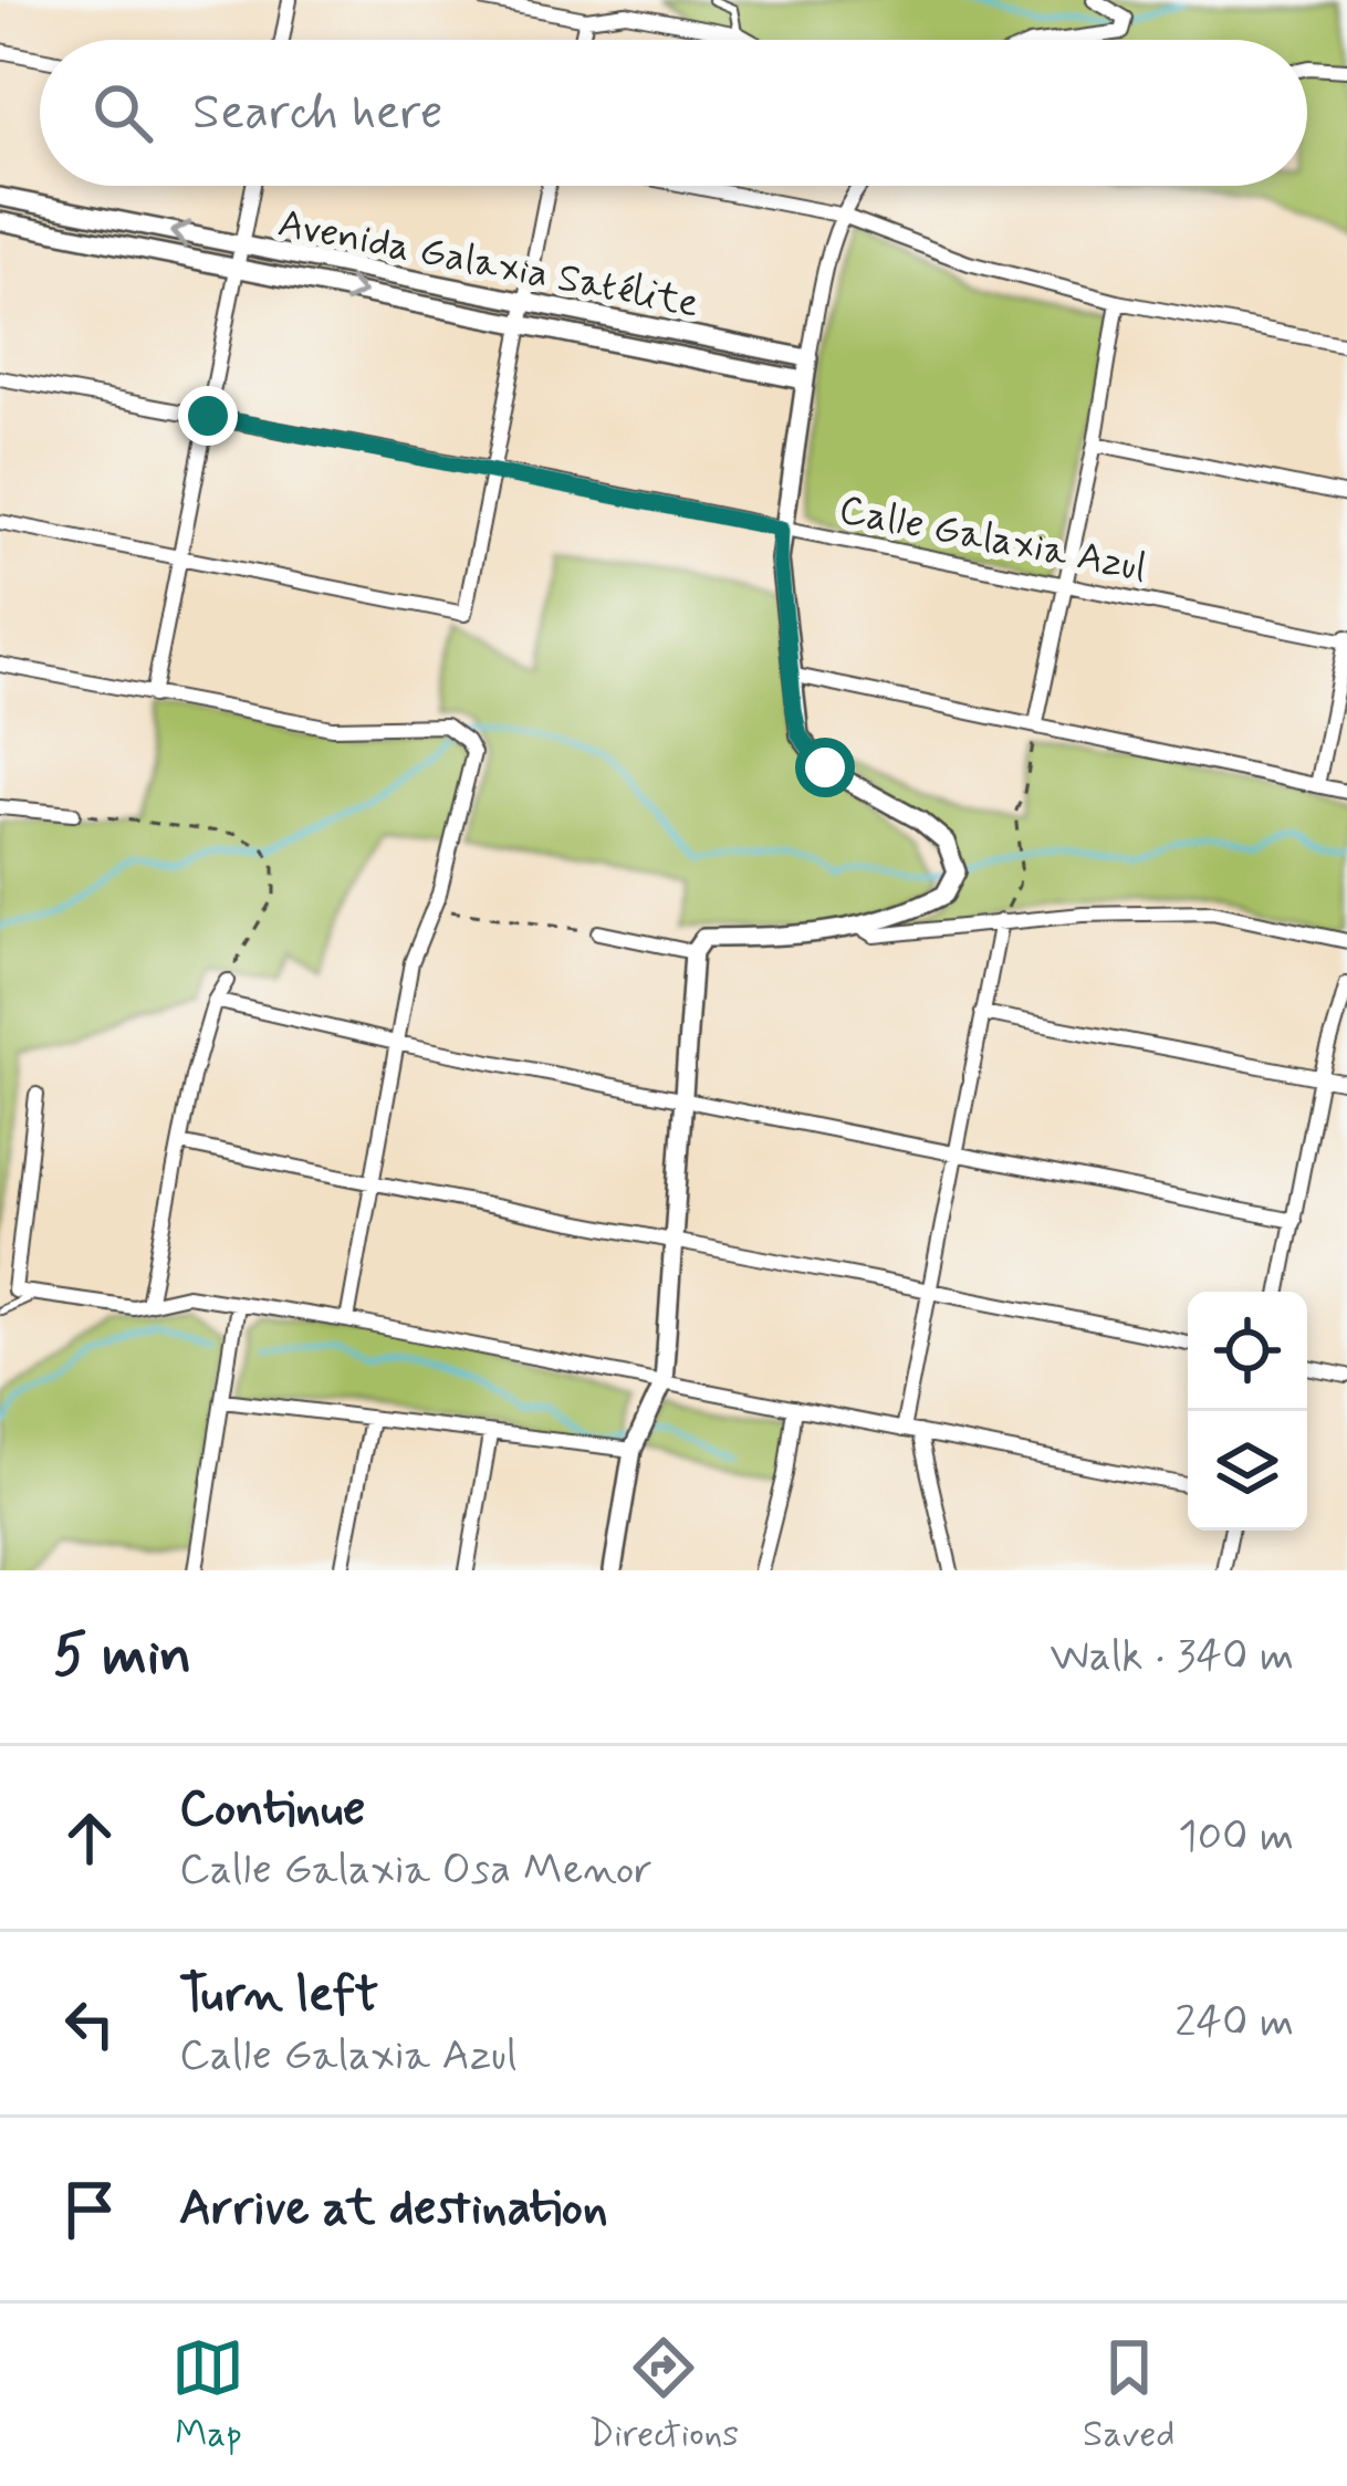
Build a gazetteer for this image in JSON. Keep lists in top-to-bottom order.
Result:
{
  "streets": {
    "street": ["Avenida Galaxia Satélite", "Calle Galaxia Azul"]
  },
  "page": {
    "search": "Search here",
    "heading": ["5 min", "Walk · 340 m"],
    "list": [
      ["Continue", "Calle Galaxia Osa Menor", "100 m"],
      ["Turn left", "Calle Galaxia Azul", "240 m"],
      "Arrive at destination"
    ],
    "nav": ["Map", "Directions", "Saved"]
  }
}
